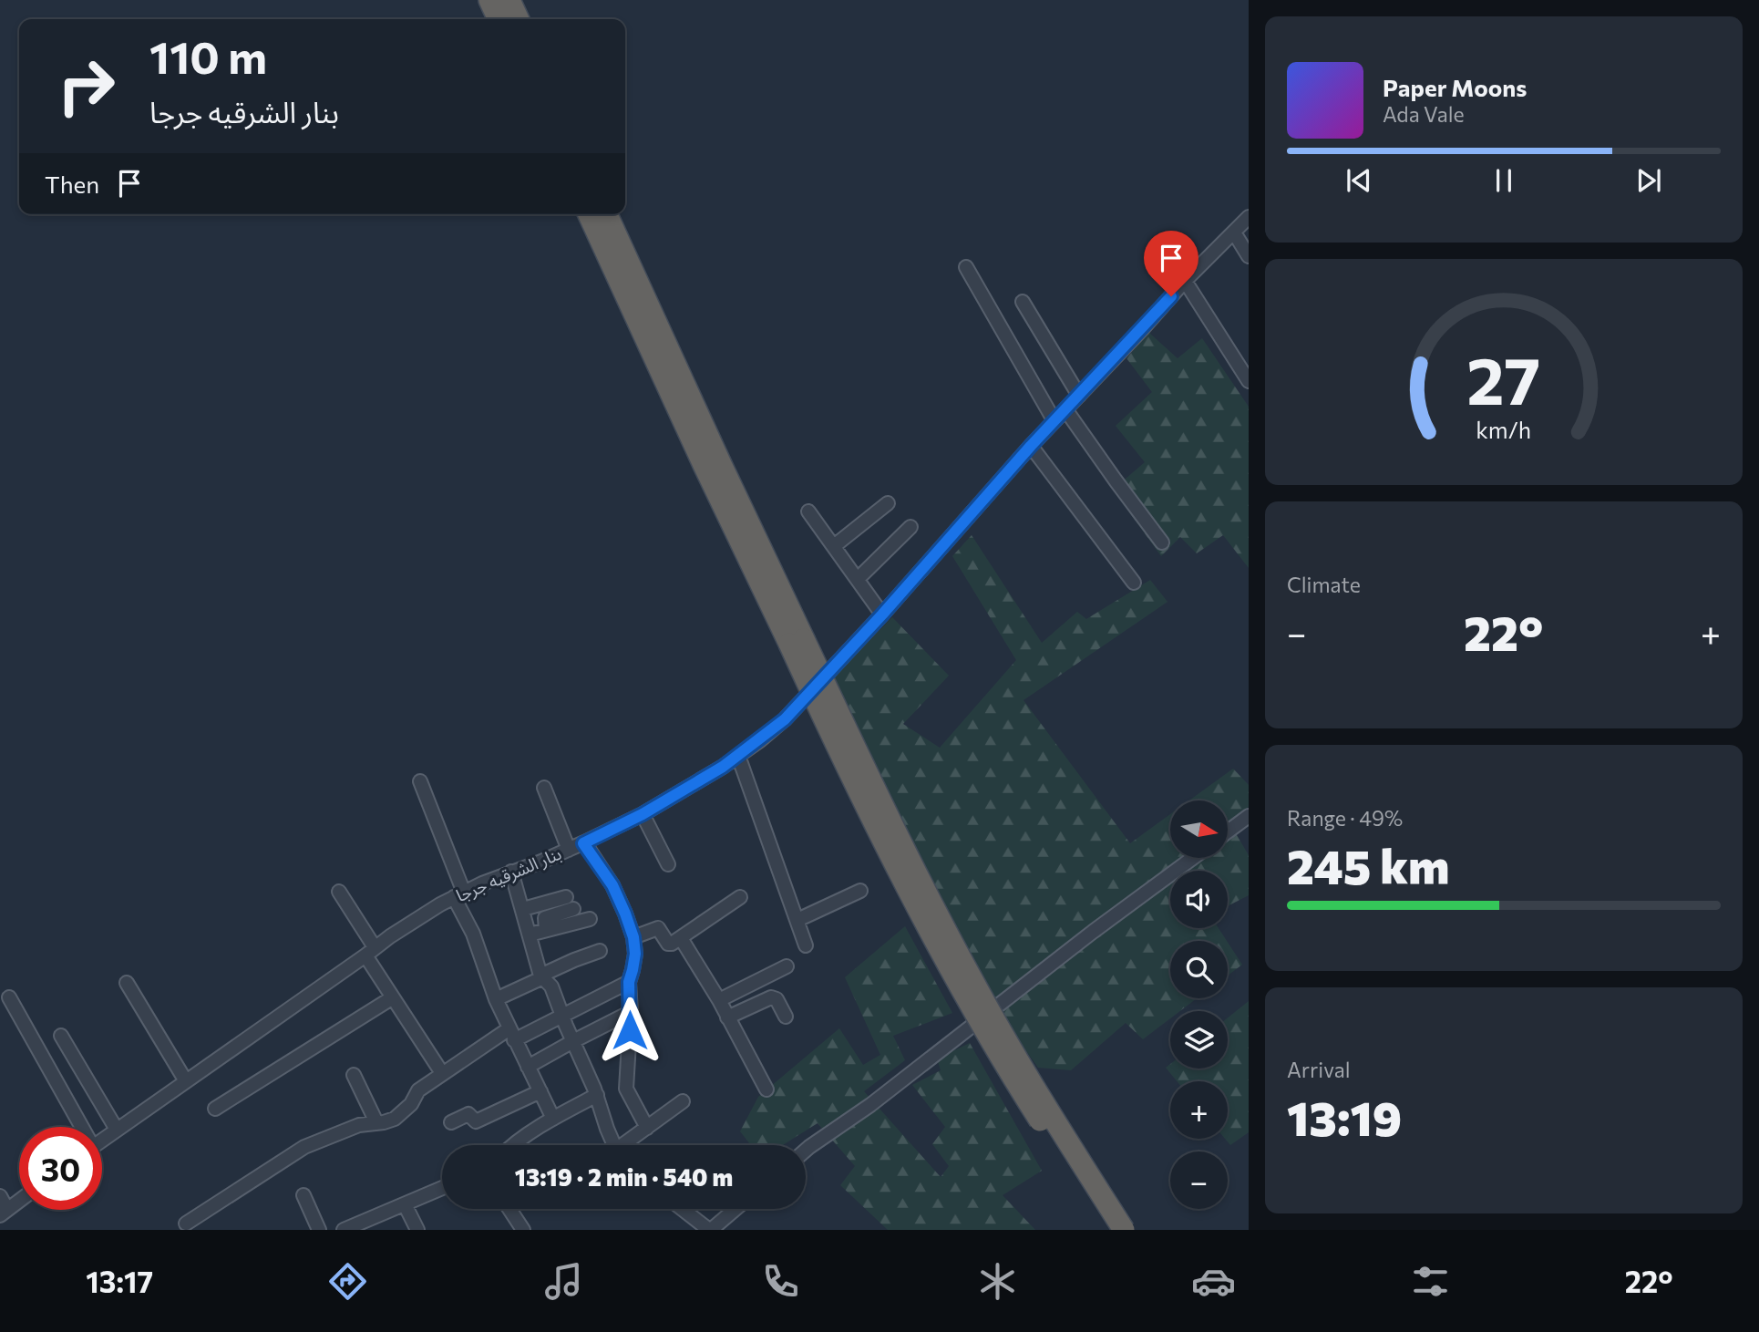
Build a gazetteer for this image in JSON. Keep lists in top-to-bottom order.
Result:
{
  "streets": {
    "street": ["بنار الشرقيه جرجا"]
  },
  "north": "right",
  "page": {
    "turn": ["110 m", "بنار الشرقيه جرجا"],
    "song": ["Paper Moons", "Ada Vale"],
    "then": "Then",
    "tile": [
      "Climate",
      ["Range · 49%", "245 km"],
      ["Arrival", "13:19"]
    ],
    "heat": ["−", "22°", "+"],
    "map_buttons": ["+", "−"],
    "limit": "30",
    "trip": "13:19 · 2 min · 540 m",
    "tabs": ["13:17", "22°"],
    "gauge": ["27", "km/h"]
  }
}
